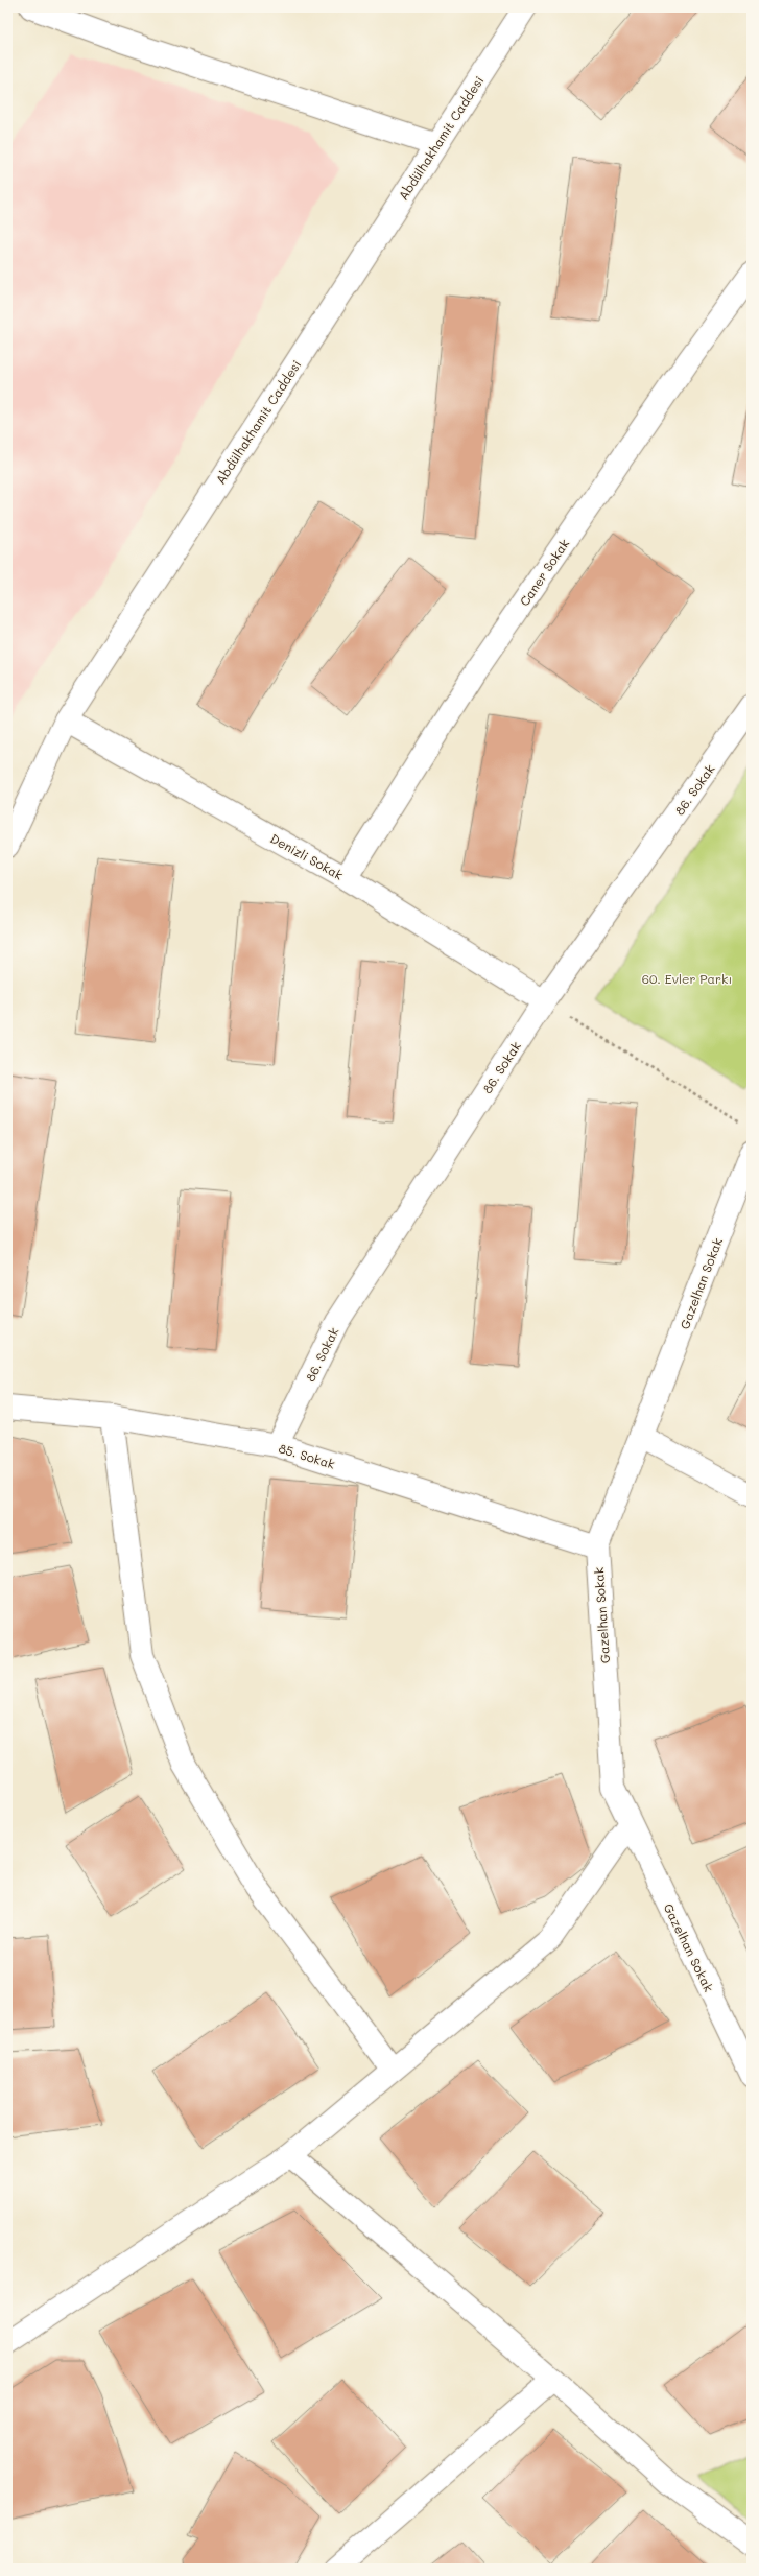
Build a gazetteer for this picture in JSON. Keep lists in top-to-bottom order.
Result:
{
  "streets": {
    "street": [
      "Abdülhakhamit Caddesi",
      "Caner Sokak",
      "86. Sokak",
      "Denizli Sokak",
      "Gazelhan Sokak",
      "85. Sokak"
    ]
  },
  "crossings": [
    ["Abdülhakhamit Caddesi", "Denizli Sokak"],
    ["Caner Sokak", "Denizli Sokak"],
    ["86. Sokak", "Denizli Sokak"],
    ["86. Sokak", "85. Sokak"],
    ["Gazelhan Sokak", "85. Sokak"]
  ],
  "parks": ["60. Evler Parkı"]
}
